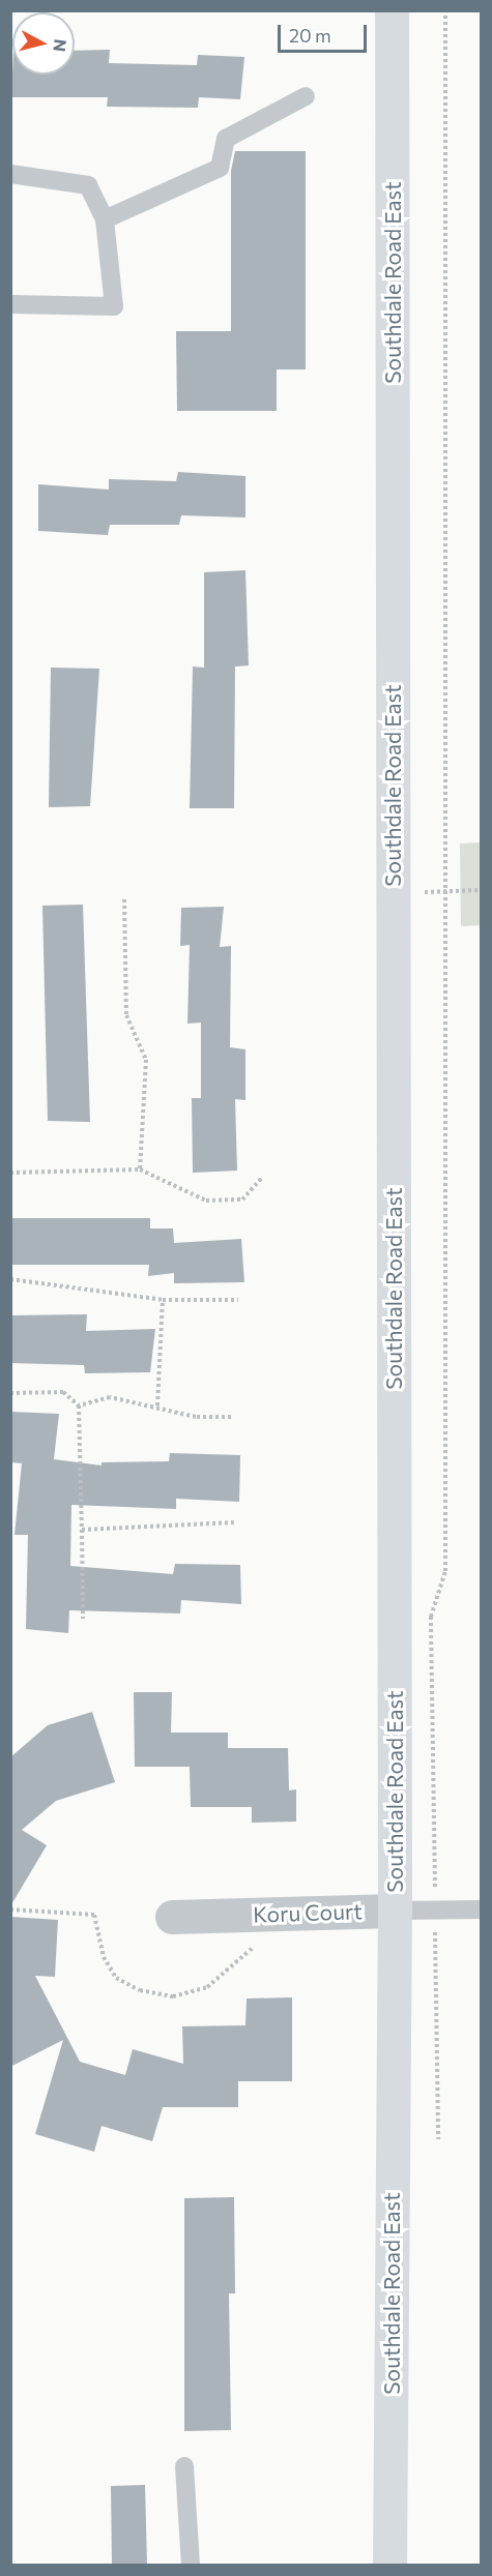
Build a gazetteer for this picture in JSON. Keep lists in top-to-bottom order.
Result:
{
  "streets": {
    "main road": ["Southdale Road East"],
    "street": ["Koru Court"]
  },
  "crossings": [
    ["Southdale Road East", "Koru Court"]
  ],
  "scale_bar": "20 m",
  "north": "right"
}
